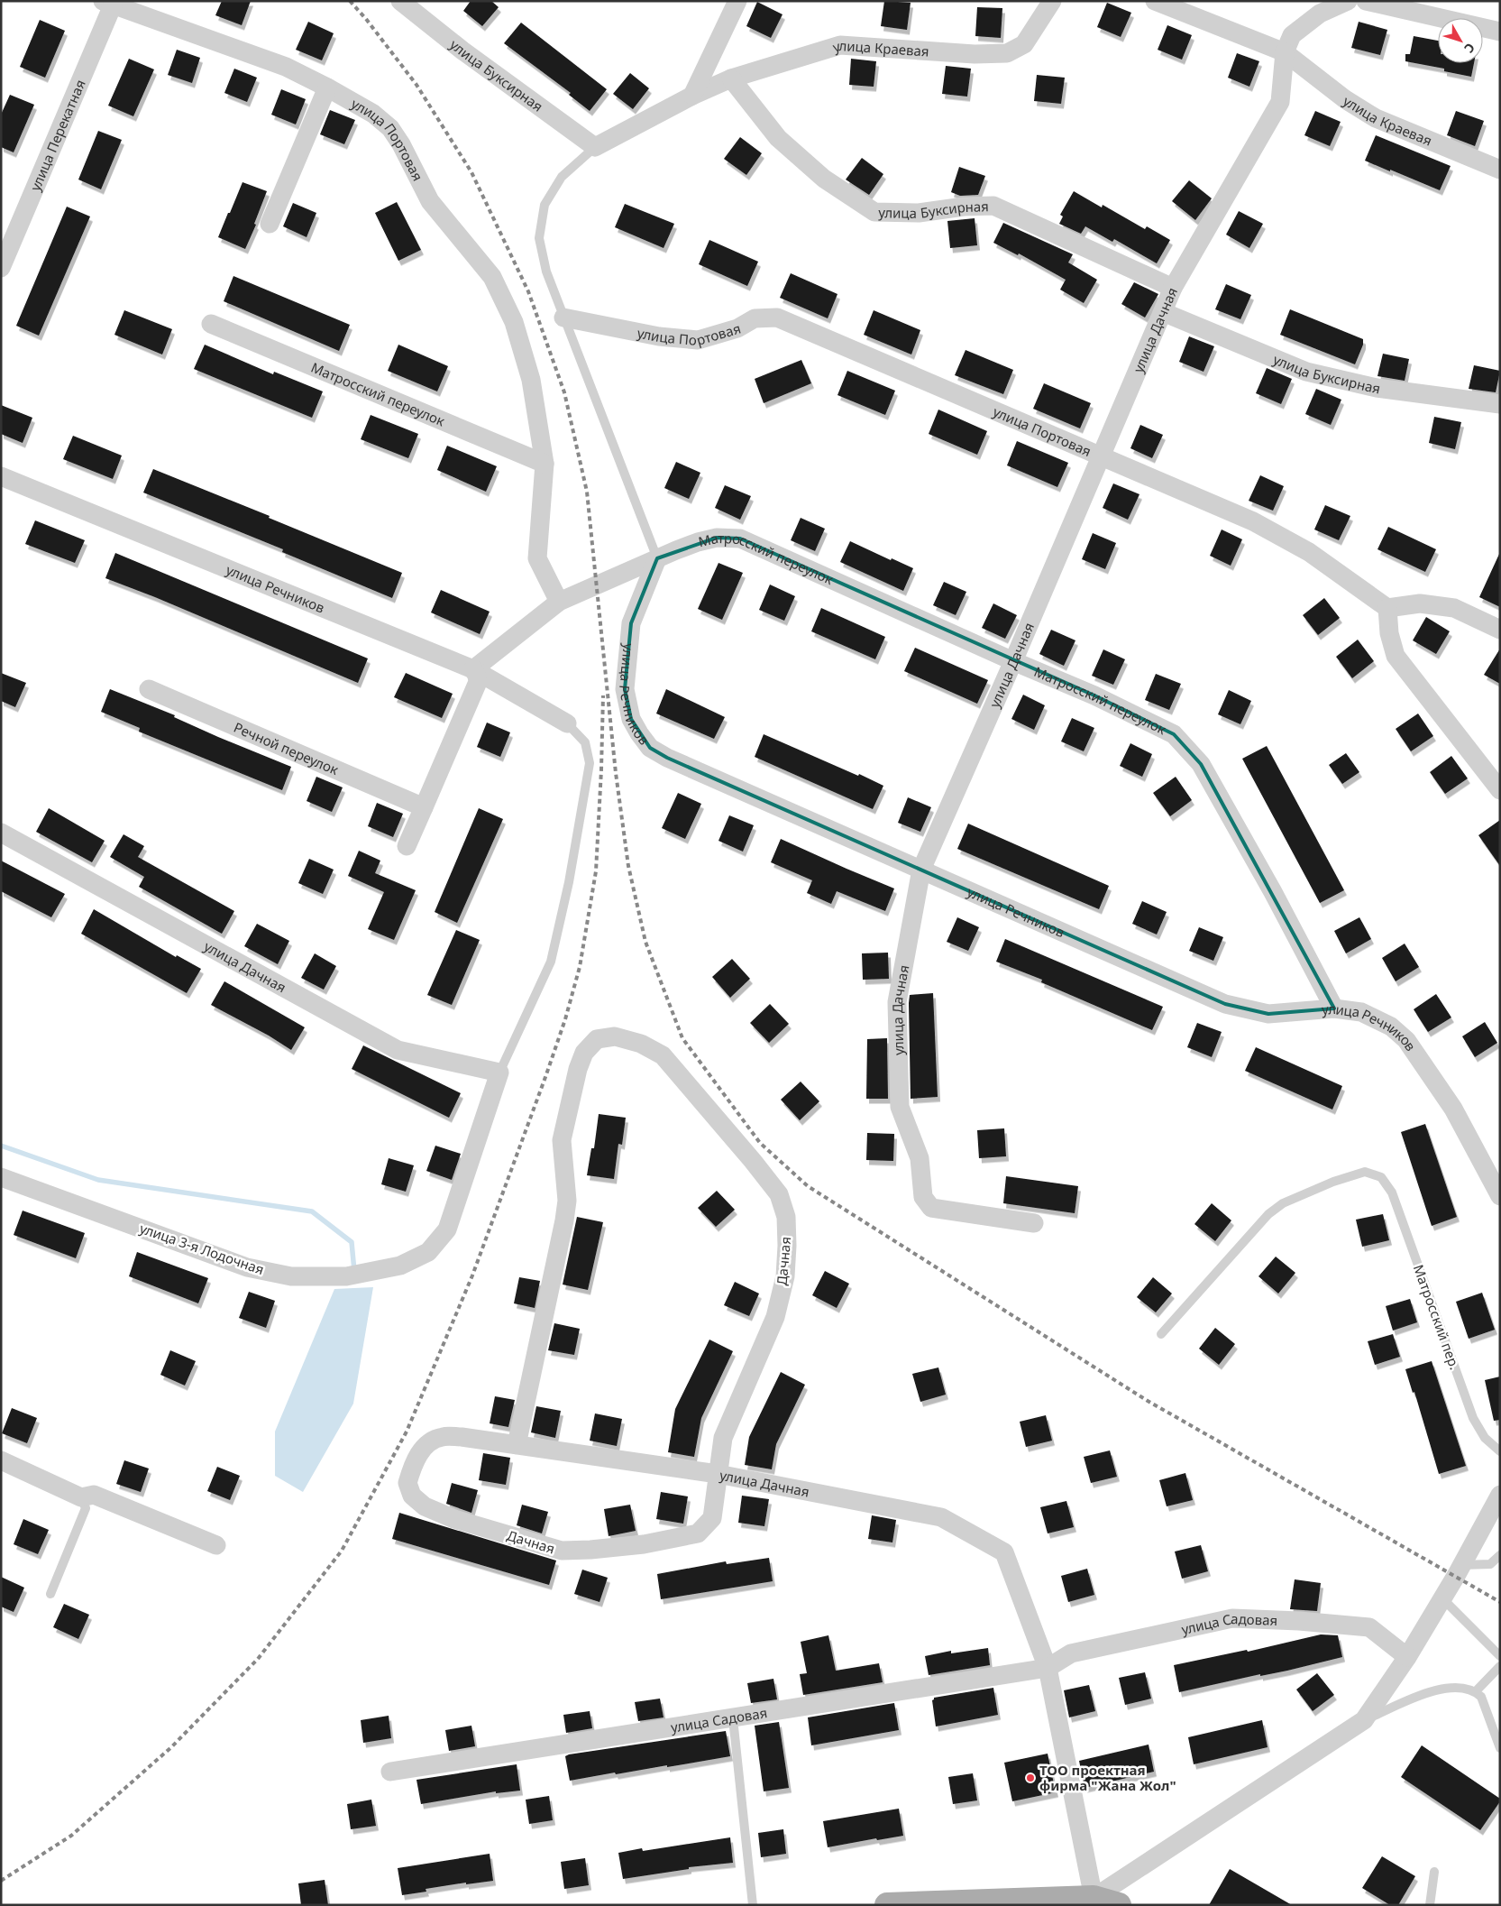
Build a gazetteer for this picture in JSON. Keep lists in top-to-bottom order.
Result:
{
  "streets": {
    "street": [
      "улица Краевая",
      "улица Буксирная",
      "улица Перекатная",
      "улица Портовая",
      "улица Дачная",
      "Матросский переулок",
      "улица Речников",
      "Речной переулок",
      "улица 3-я Лодочная",
      "Дачная",
      "улица Садовая"
    ],
    "lane": ["Матросский пер."]
  },
  "crossings": [
    ["улица Краевая", "улица Буксирная"],
    ["улица Краевая", "улица Дачная"],
    ["улица Буксирная", "улица Дачная"],
    ["улица Перекатная", "улица Портовая"],
    ["улица Портовая", "улица Дачная"],
    ["улица Портовая", "Матросский переулок"],
    ["улица Дачная", "Матросский переулок"],
    ["улица Дачная", "улица Речников"],
    ["улица Дачная", "улица 3-я Лодочная"],
    ["улица Дачная", "Дачная"],
    ["улица Дачная", "улица Садовая"],
    ["Матросский переулок", "улица Речников"]
  ],
  "places": ["ТОО проектная фирма \"Жана Жол\""],
  "north": "bottom right"
}
